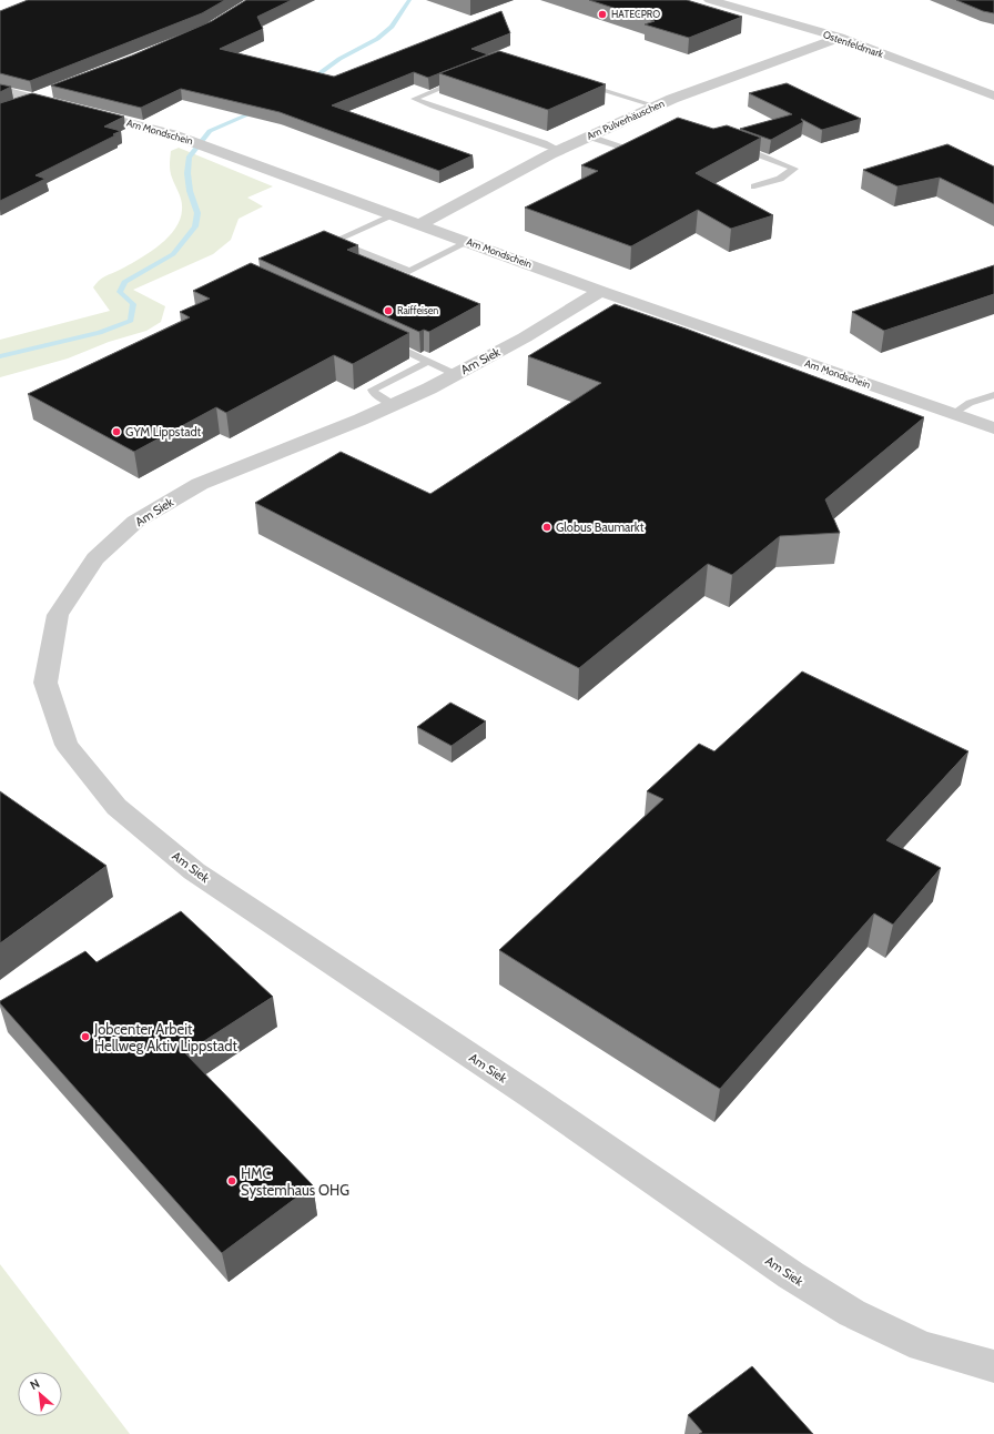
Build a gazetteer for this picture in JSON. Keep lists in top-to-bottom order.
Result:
{
  "streets": {
    "street": [
      "Ostenfeldmark",
      "Am Pulverhäuschen",
      "Am Mondschein",
      "Am Siek"
    ]
  },
  "crossings": [
    ["Ostenfeldmark", "Am Pulverhäuschen"],
    ["Am Pulverhäuschen", "Am Mondschein"],
    ["Am Mondschein", "Am Siek"]
  ],
  "places": [
    "HATECPRO",
    "Raiffeisen",
    "GYM Lippstadt",
    "Globus Baumarkt",
    "Jobcenter Arbeit Hellweg Aktiv Lippstadt",
    "HMC Systemhaus OHG"
  ],
  "north": "top left"
}
